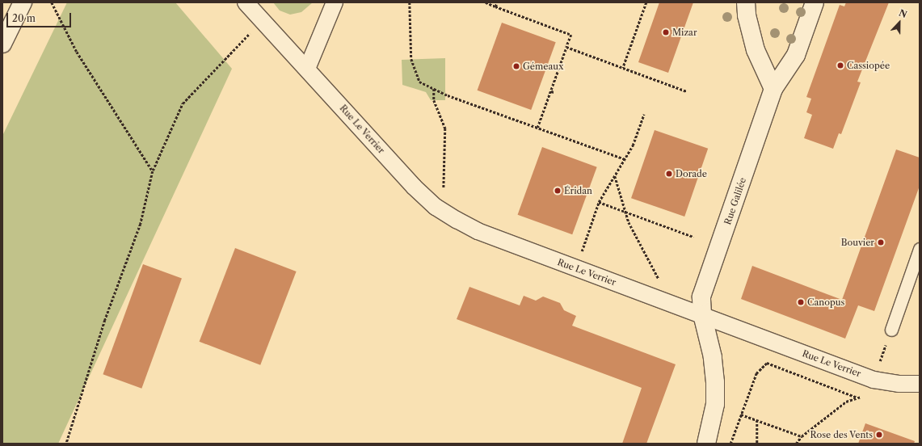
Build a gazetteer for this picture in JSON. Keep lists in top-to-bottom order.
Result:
{
  "streets": {
    "street": ["Rue Le Verrier", "Rue Galilée"]
  },
  "crossings": [
    ["Rue Le Verrier", "Rue Galilée"]
  ],
  "places": [
    "Mizar",
    "Cassiopée",
    "Gémeaux",
    "Dorade",
    "Éridan",
    "Bouvier",
    "Canopus",
    "Rose des Vents"
  ],
  "scale_bar": "20 m",
  "north": "top"
}
